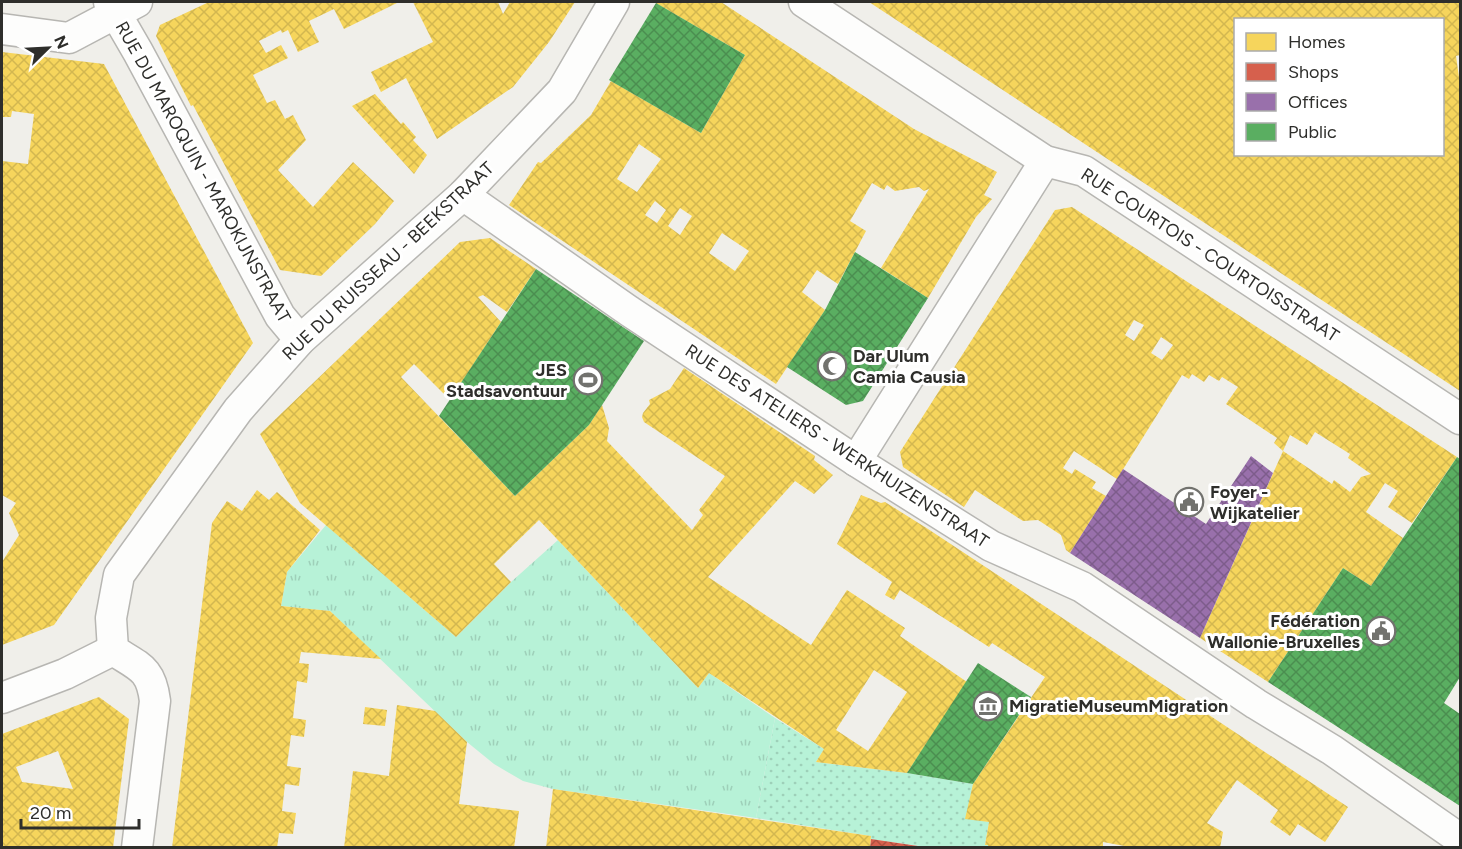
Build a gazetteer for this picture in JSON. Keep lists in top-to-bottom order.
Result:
{
  "streets": {
    "street": [
      "RUE DU MAROQUIN - MAROKIJNSTRAAT",
      "RUE COURTOIS - COURTOISSTRAAT",
      "RUE DU RUISSEAU - BEEKSTRAAT",
      "RUE DES ATELIERS - WERKHUIZENSTRAAT"
    ]
  },
  "crossings": [
    ["RUE DU MAROQUIN - MAROKIJNSTRAAT", "RUE DU RUISSEAU - BEEKSTRAAT"],
    ["RUE DU RUISSEAU - BEEKSTRAAT", "RUE DES ATELIERS - WERKHUIZENSTRAAT"]
  ],
  "places": {
    "mosque": ["Dar Ulum Camia Causia"],
    "sports": ["JES Stadsavontuur"],
    "public building": ["Foyer - Wijkatelier", "Fédération Wallonie-Bruxelles"],
    "museum": ["MigratieMuseumMigration"]
  },
  "legend": [
    "Homes",
    "Shops",
    "Offices",
    "Public"
  ],
  "scale_bar": "20 m",
  "north": "top right"
}
